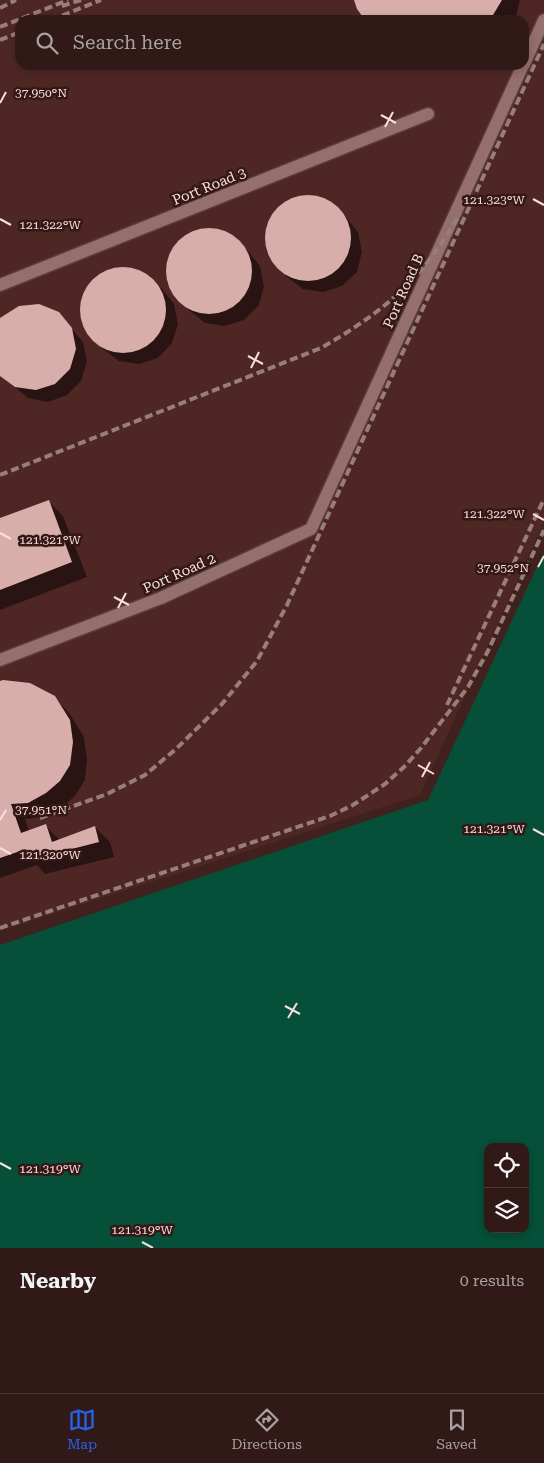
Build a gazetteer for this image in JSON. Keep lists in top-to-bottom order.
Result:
{
  "streets": {
    "lane": ["Port Road 3", "Port Road B", "Port Road 2"]
  },
  "crossings": [
    ["Port Road B", "Port Road 2"]
  ],
  "page": {
    "search": "Search here",
    "heading": ["Nearby", "0 results"],
    "nav": ["Map", "Directions", "Saved"]
  },
  "coordinates": [
    "37.950°N",
    "121.323°W",
    "121.322°W",
    "121.321°W",
    "37.952°N",
    "37.951°N",
    "121.320°W",
    "121.319°W"
  ]
}
